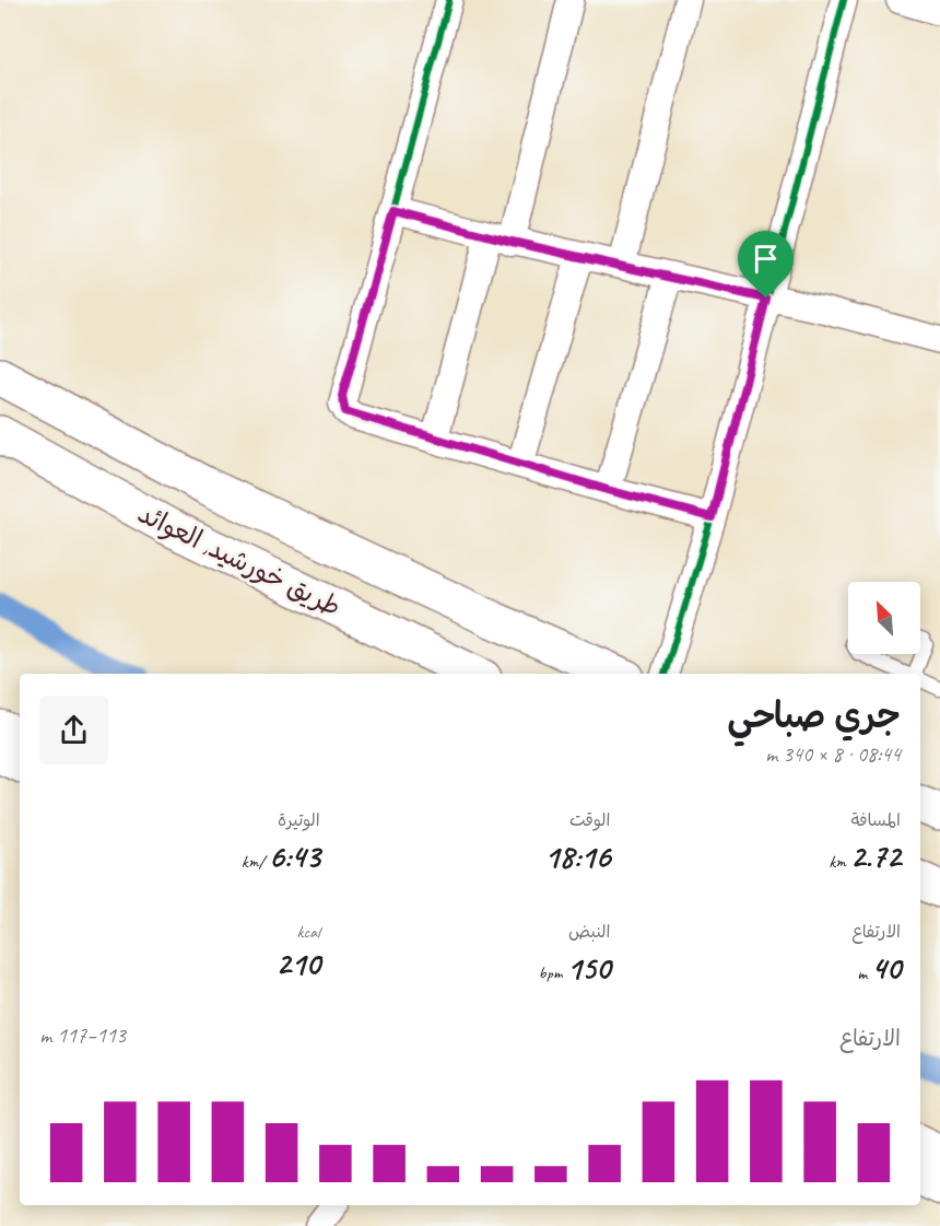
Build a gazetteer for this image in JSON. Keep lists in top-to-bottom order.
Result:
{
  "streets": {
    "main road": ["طريق خورشيد, العوائد"]
  },
  "north": "top left",
  "page": {
    "heading": ["جري صباحي", "08:44 · 8 × 340 m"],
    "stats": [
      ["المسافة", "2.72 km"],
      ["الوقت", "18:16"],
      ["الوتيرة", "6:43 /km"],
      ["الارتفاع", "40 m"],
      ["النبض", "150 bpm"],
      ["kcal", "210"]
    ],
    "chart": ["الارتفاع", "113–117 m"]
  }
}
